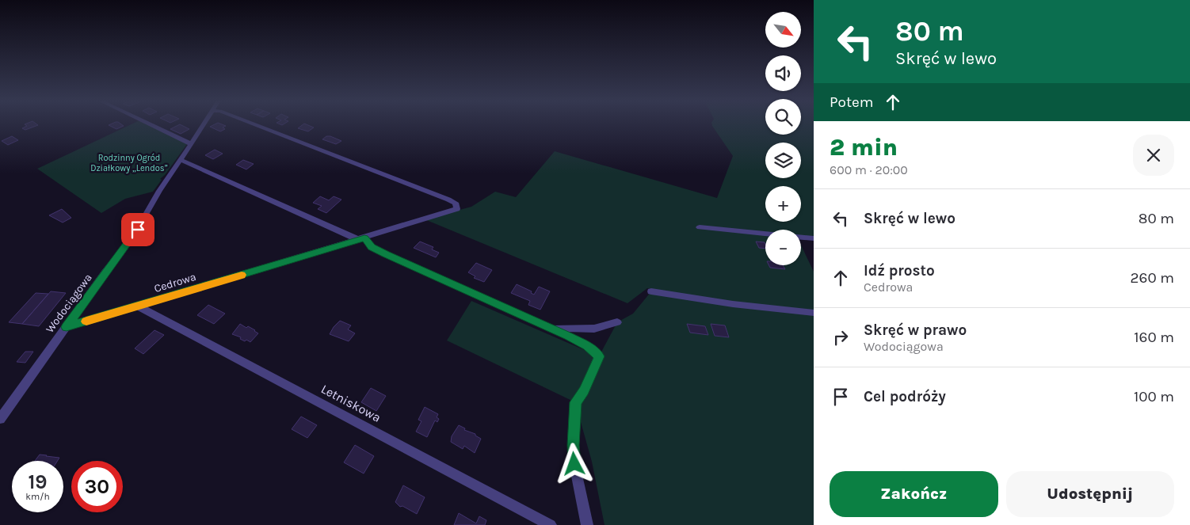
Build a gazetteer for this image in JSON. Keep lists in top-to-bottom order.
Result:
{
  "streets": {
    "street": ["Cedrowa", "Wodociągowa", "Letniskowa"]
  },
  "crossings": [
    ["Cedrowa", "Wodociągowa"],
    ["Cedrowa", "Letniskowa"]
  ],
  "parks": ["Rodzinny Ogród Działkowy „Lendos”"],
  "north": "bottom right",
  "page": {
    "turn": ["80 m", "Skręć w lewo"],
    "map_buttons": ["+", "−"],
    "then": "Potem",
    "heading": ["2 min", "600 m · 20:00"],
    "list": [
      {
        "name": "Skręć w lewo",
        "value": "80 m"
      },
      {
        "name": "Idź prosto",
        "note": "Cedrowa",
        "value": "260 m"
      },
      {
        "name": "Skręć w prawo",
        "note": "Wodociągowa",
        "value": "160 m"
      },
      {
        "name": "Cel podróży",
        "value": "100 m"
      }
    ],
    "speed": "19 km/h",
    "limit": "30",
    "buttons": ["Zakończ", "Udostępnij"]
  }
}
